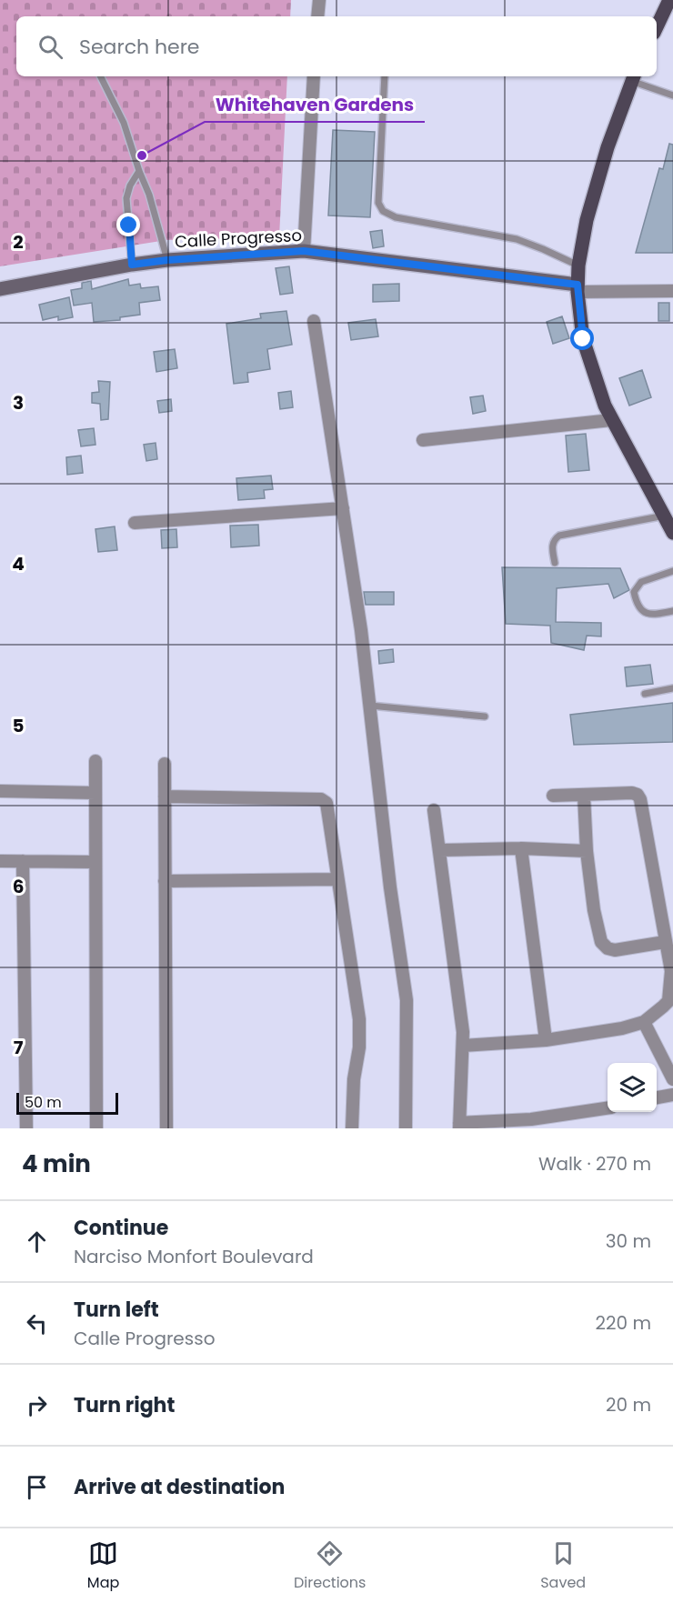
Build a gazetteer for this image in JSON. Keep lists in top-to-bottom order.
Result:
{
  "streets": {
    "main road": ["Calle Progresso"]
  },
  "places": ["Whitehaven Gardens"],
  "scale_bar": "50 m",
  "page": {
    "search": "Search here",
    "scale": "50 m",
    "heading": ["4 min", "Walk · 270 m"],
    "list": [
      ["Continue", "Narciso Monfort Boulevard", "30 m"],
      ["Turn left", "Calle Progresso", "220 m"],
      ["Turn right", "20 m"],
      "Arrive at destination"
    ],
    "nav": ["Map", "Directions", "Saved"]
  },
  "grid": {
    "rows": [
      "2",
      "3",
      "4",
      "5",
      "6",
      "7"
    ]
  }
}
